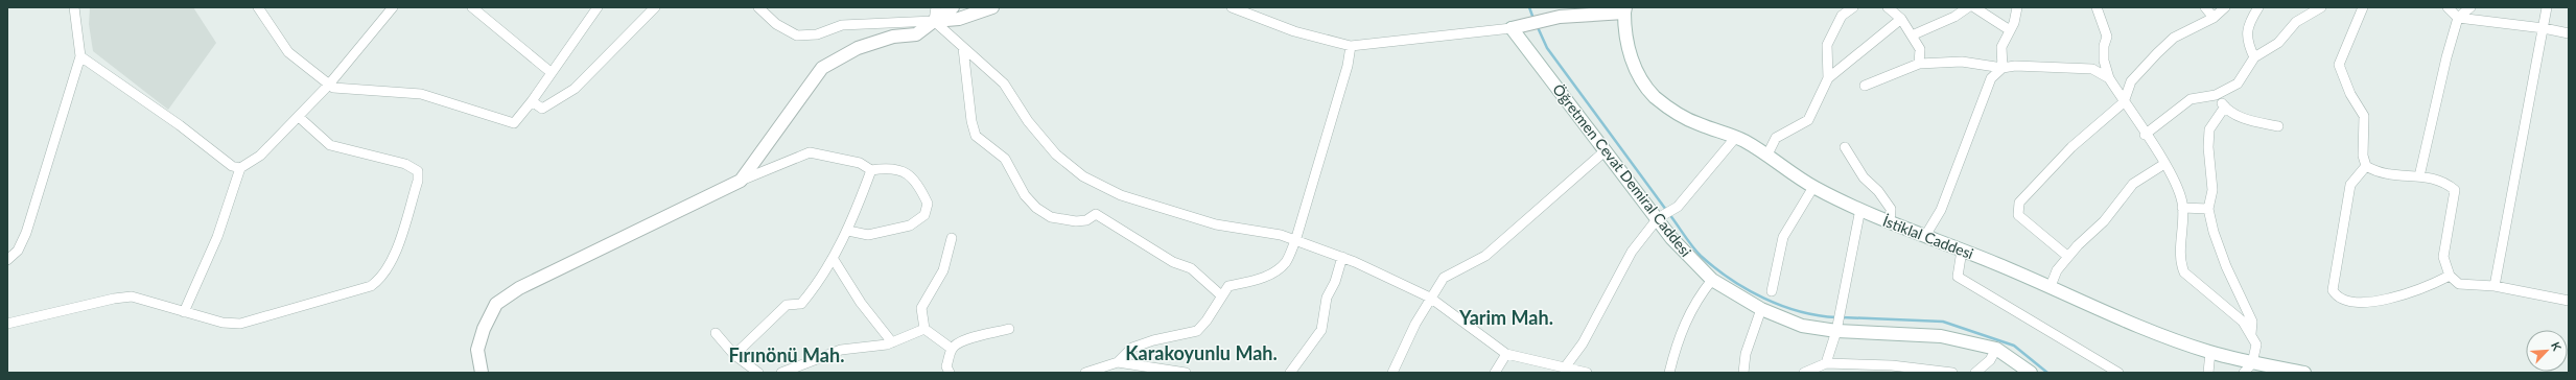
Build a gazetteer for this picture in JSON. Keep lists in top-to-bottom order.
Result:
{
  "streets": {
    "main road": ["Öğretmen Cevat Demiral Caddesi", "İstiklal Caddesi"]
  },
  "districts": ["Yarim Mah.", "Karakoyunlu Mah.", "Fırınönü Mah."],
  "north": "top right"
}
